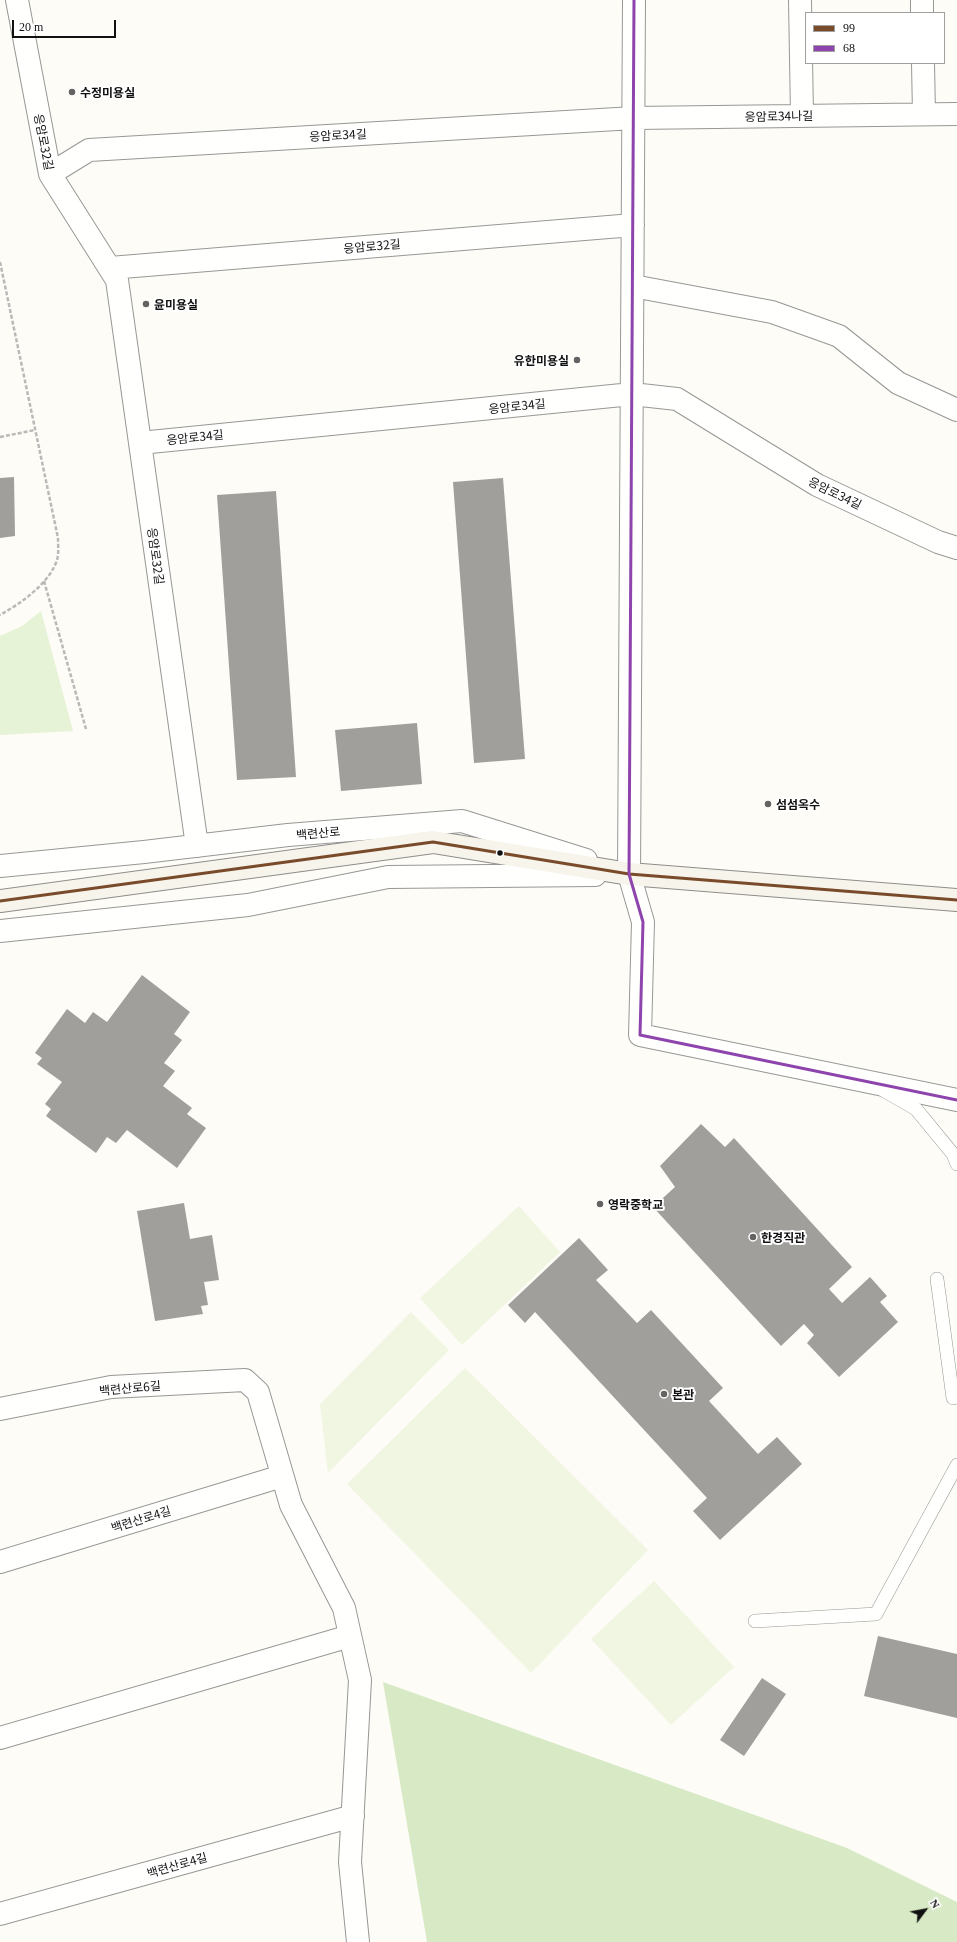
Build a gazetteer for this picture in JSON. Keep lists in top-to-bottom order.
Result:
{
  "streets": {
    "main road": ["백련산로"],
    "street": [
      "응암로34나길",
      "응암로34길",
      "응암로32길",
      "백련산로6길",
      "백련산로4길"
    ]
  },
  "crossings": [
    ["응암로34나길", "응암로34길"],
    ["응암로34길", "응암로32길"],
    ["응암로32길", "백련산로"],
    ["백련산로6길", "백련산로4길"]
  ],
  "places": [
    "수정미용실",
    "윤미용실",
    "유한미용실",
    "섬섬옥수",
    "영락중학교",
    "한경직관",
    "본관"
  ],
  "lines": ["transit line 68", "transit line 99"],
  "legend": ["99", "68"],
  "scale_bar": "20 m",
  "north": "top right"
}
